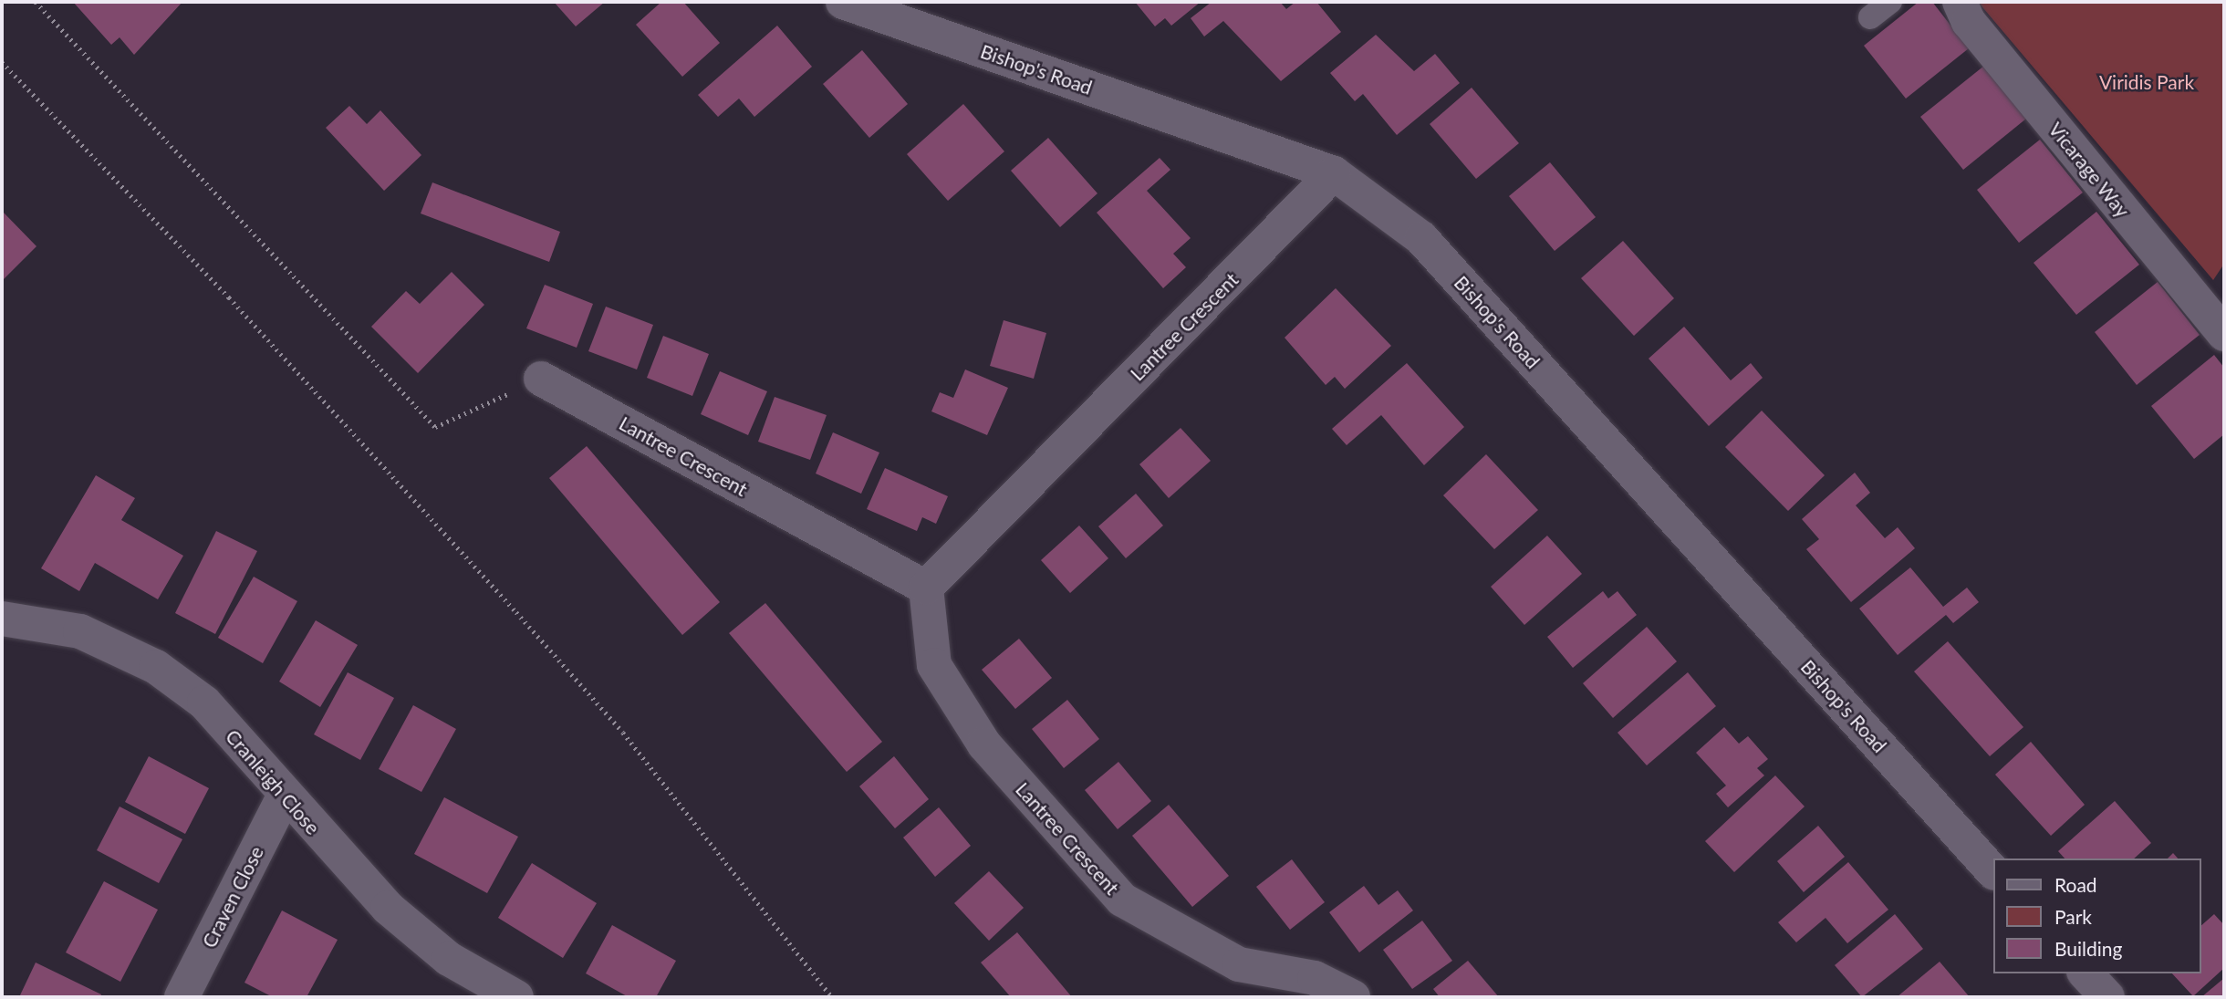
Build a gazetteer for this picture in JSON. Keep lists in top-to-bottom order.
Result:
{
  "streets": {
    "street": [
      "Bishop's Road",
      "Vicarage Way",
      "Lantree Crescent",
      "Cranleigh Close",
      "Craven Close"
    ]
  },
  "crossings": [
    ["Bishop's Road", "Lantree Crescent"],
    ["Cranleigh Close", "Craven Close"]
  ],
  "parks": ["Viridis Park"],
  "legend": ["Road", "Park", "Building"]
}
